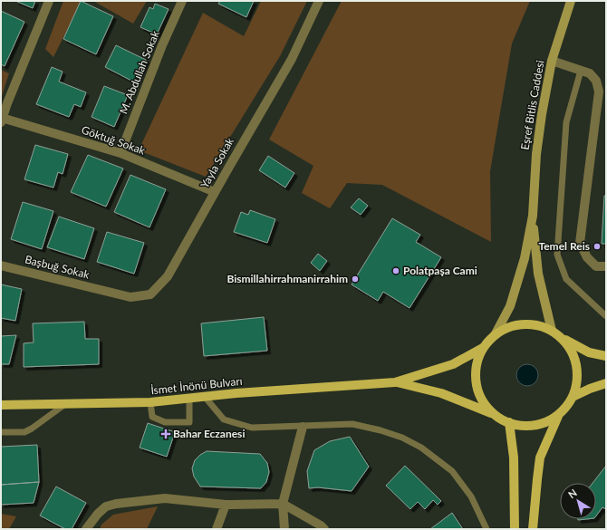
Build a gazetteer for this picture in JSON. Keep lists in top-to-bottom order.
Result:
{
  "streets": {
    "main road": ["Eşref Bitlis Caddesi", "İsmet İnönü Bulvarı"],
    "street": [
      "M. Abdullah Sokak",
      "Göktuğ Sokak",
      "Yayla Sokak",
      "Başbuğ Sokak"
    ]
  },
  "crossings": [
    ["M. Abdullah Sokak", "Göktuğ Sokak"],
    ["Eşref Bitlis Caddesi", "İsmet İnönü Bulvarı"],
    ["Göktuğ Sokak", "Yayla Sokak"],
    ["Yayla Sokak", "Başbuğ Sokak"]
  ],
  "places": {
    "other": ["Temel Reis", "Polatpaşa Cami", "Bismillahirrahmanirrahim"],
    "health": ["Bahar Eczanesi"]
  },
  "north": "top left"
}
